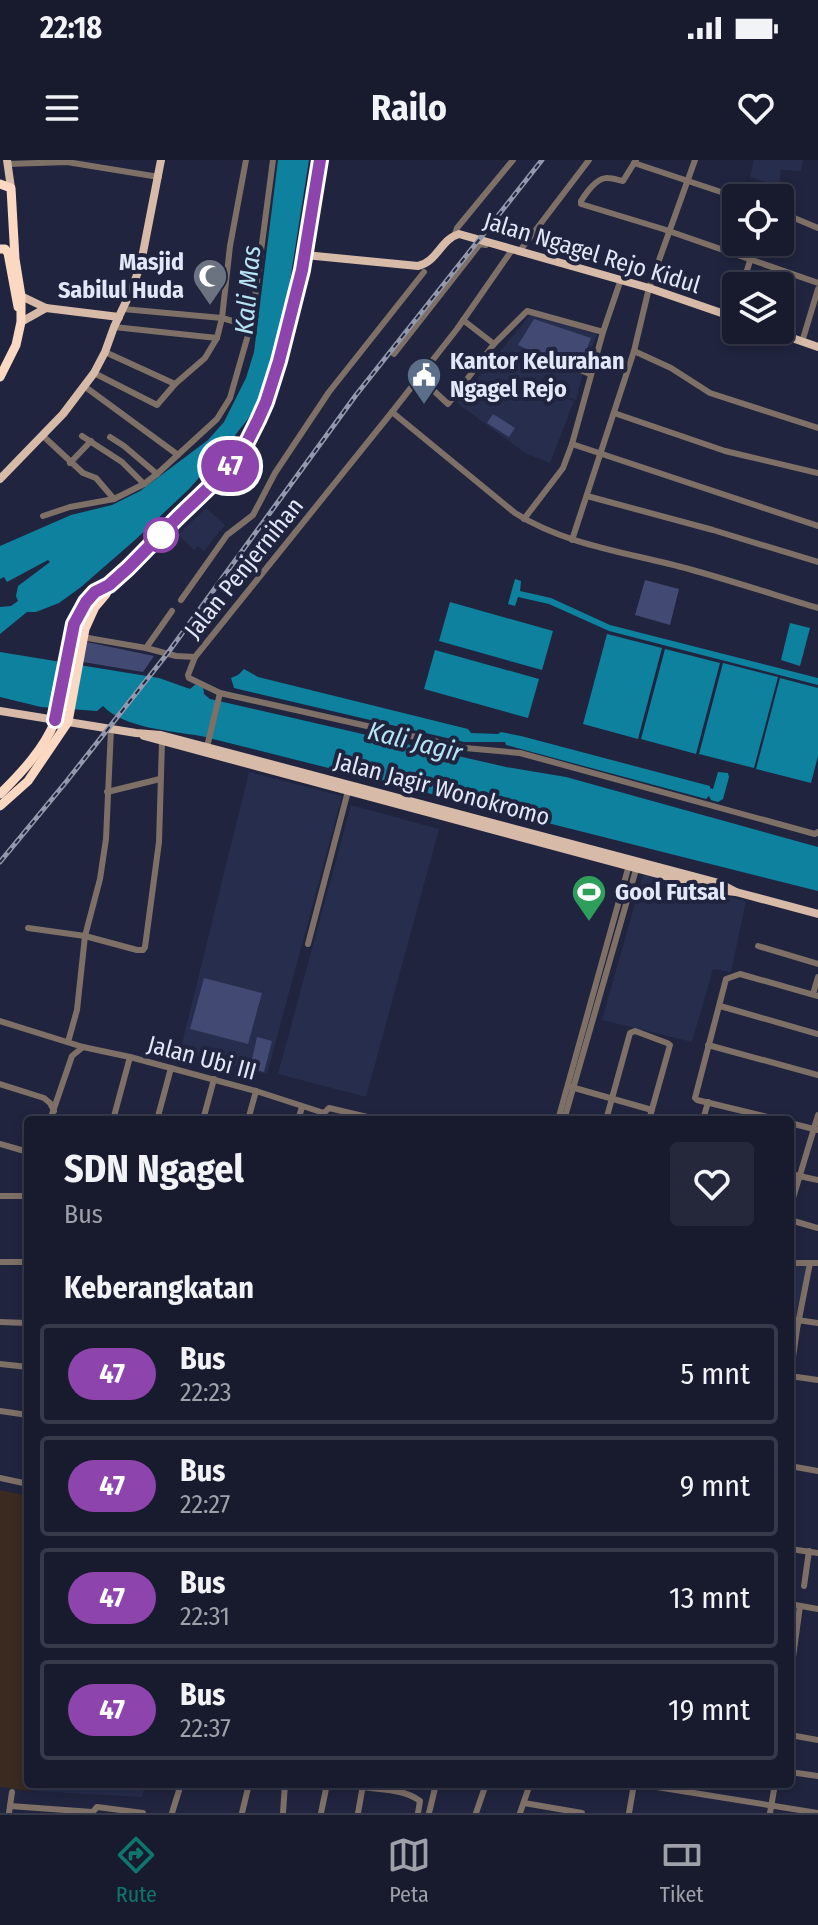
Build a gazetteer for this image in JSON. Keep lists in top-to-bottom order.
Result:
{
  "streets": {
    "main road": ["Jalan Ngagel Rejo Kidul", "Jalan Jagir Wonokromo"],
    "street": ["Jalan Penjernihan", "Jalan Ubi III"]
  },
  "crossings": [
    ["Jalan Ngagel Rejo Kidul", "Jalan Penjernihan"]
  ],
  "water": ["Kali Mas", "Kali Jagir"],
  "places": {
    "mosque": ["Masjid Sabilul Huda"],
    "public building": ["Kantor Kelurahan Ngagel Rejo"],
    "sports": ["Gool Futsal"]
  },
  "lines": ["bus line 47"],
  "page": {
    "status": "22:18",
    "header": "Railo",
    "on_map": "47",
    "heading": [
      ["SDN Ngagel", "Bus"],
      "Keberangkatan"
    ],
    "list": [
      {
        "mark": "47",
        "name": "Bus",
        "note": "22:23",
        "value": "5 mnt"
      },
      {
        "mark": "47",
        "name": "Bus",
        "note": "22:27",
        "value": "9 mnt"
      },
      {
        "mark": "47",
        "name": "Bus",
        "note": "22:31",
        "value": "13 mnt"
      },
      {
        "mark": "47",
        "name": "Bus",
        "note": "22:37",
        "value": "19 mnt"
      }
    ],
    "tabs": ["Rute", "Peta", "Tiket"]
  }
}
